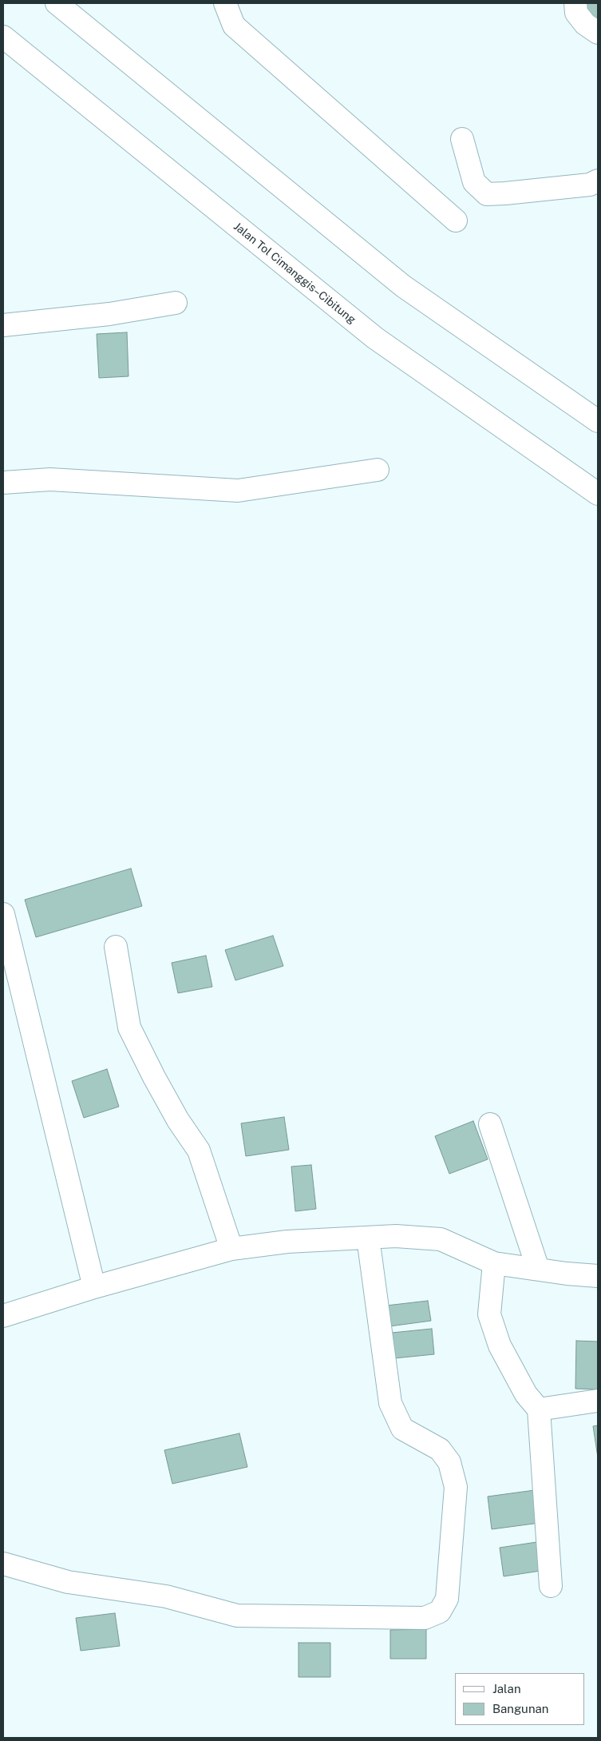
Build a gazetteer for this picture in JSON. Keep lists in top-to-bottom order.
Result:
{
  "streets": {
    "main road": ["Jalan Tol Cimanggis–Cibitung"]
  },
  "legend": ["Jalan", "Bangunan"]
}
